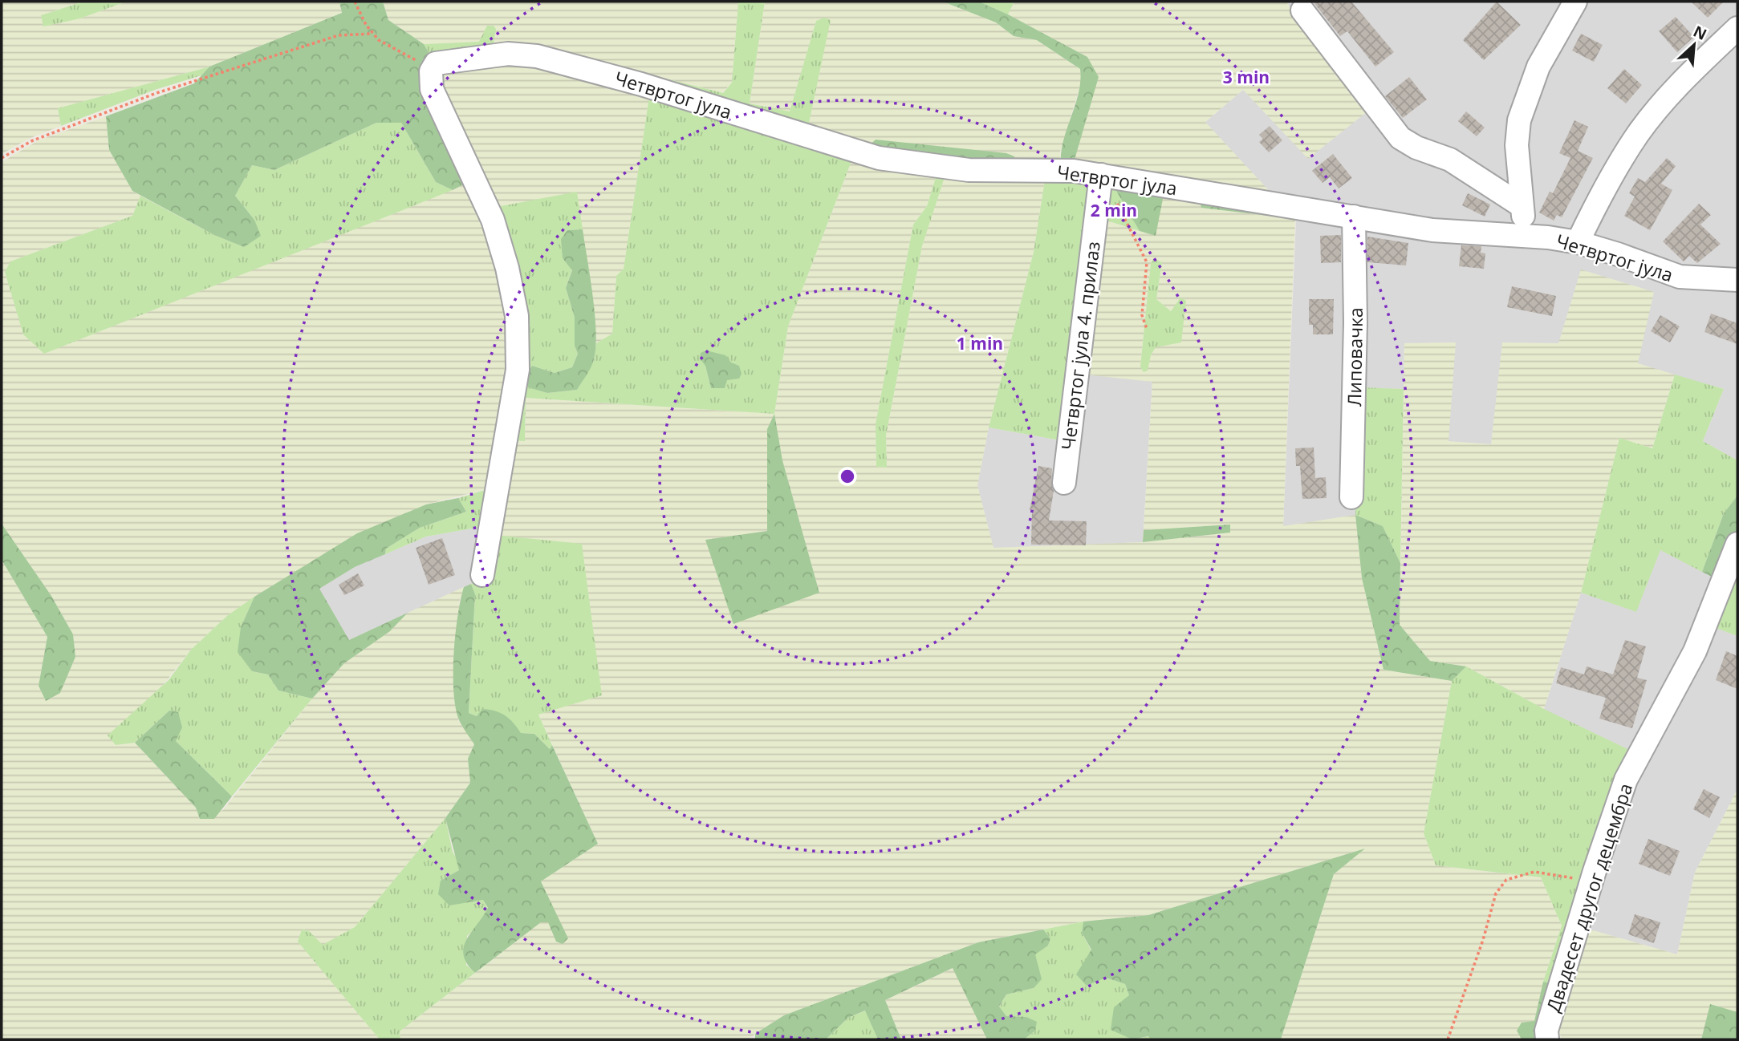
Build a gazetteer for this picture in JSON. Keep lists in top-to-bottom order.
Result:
{
  "streets": {
    "street": [
      "Четвртог јула",
      "Четвртог јула 4. прилаз",
      "Липовачка",
      "Двадесет другог децембра"
    ]
  },
  "crossings": [
    ["Четвртог јула", "Четвртог јула 4. прилаз"],
    ["Четвртог јула", "Липовачка"]
  ],
  "north": "top right",
  "rings": ["3 min", "2 min", "1 min"]
}
